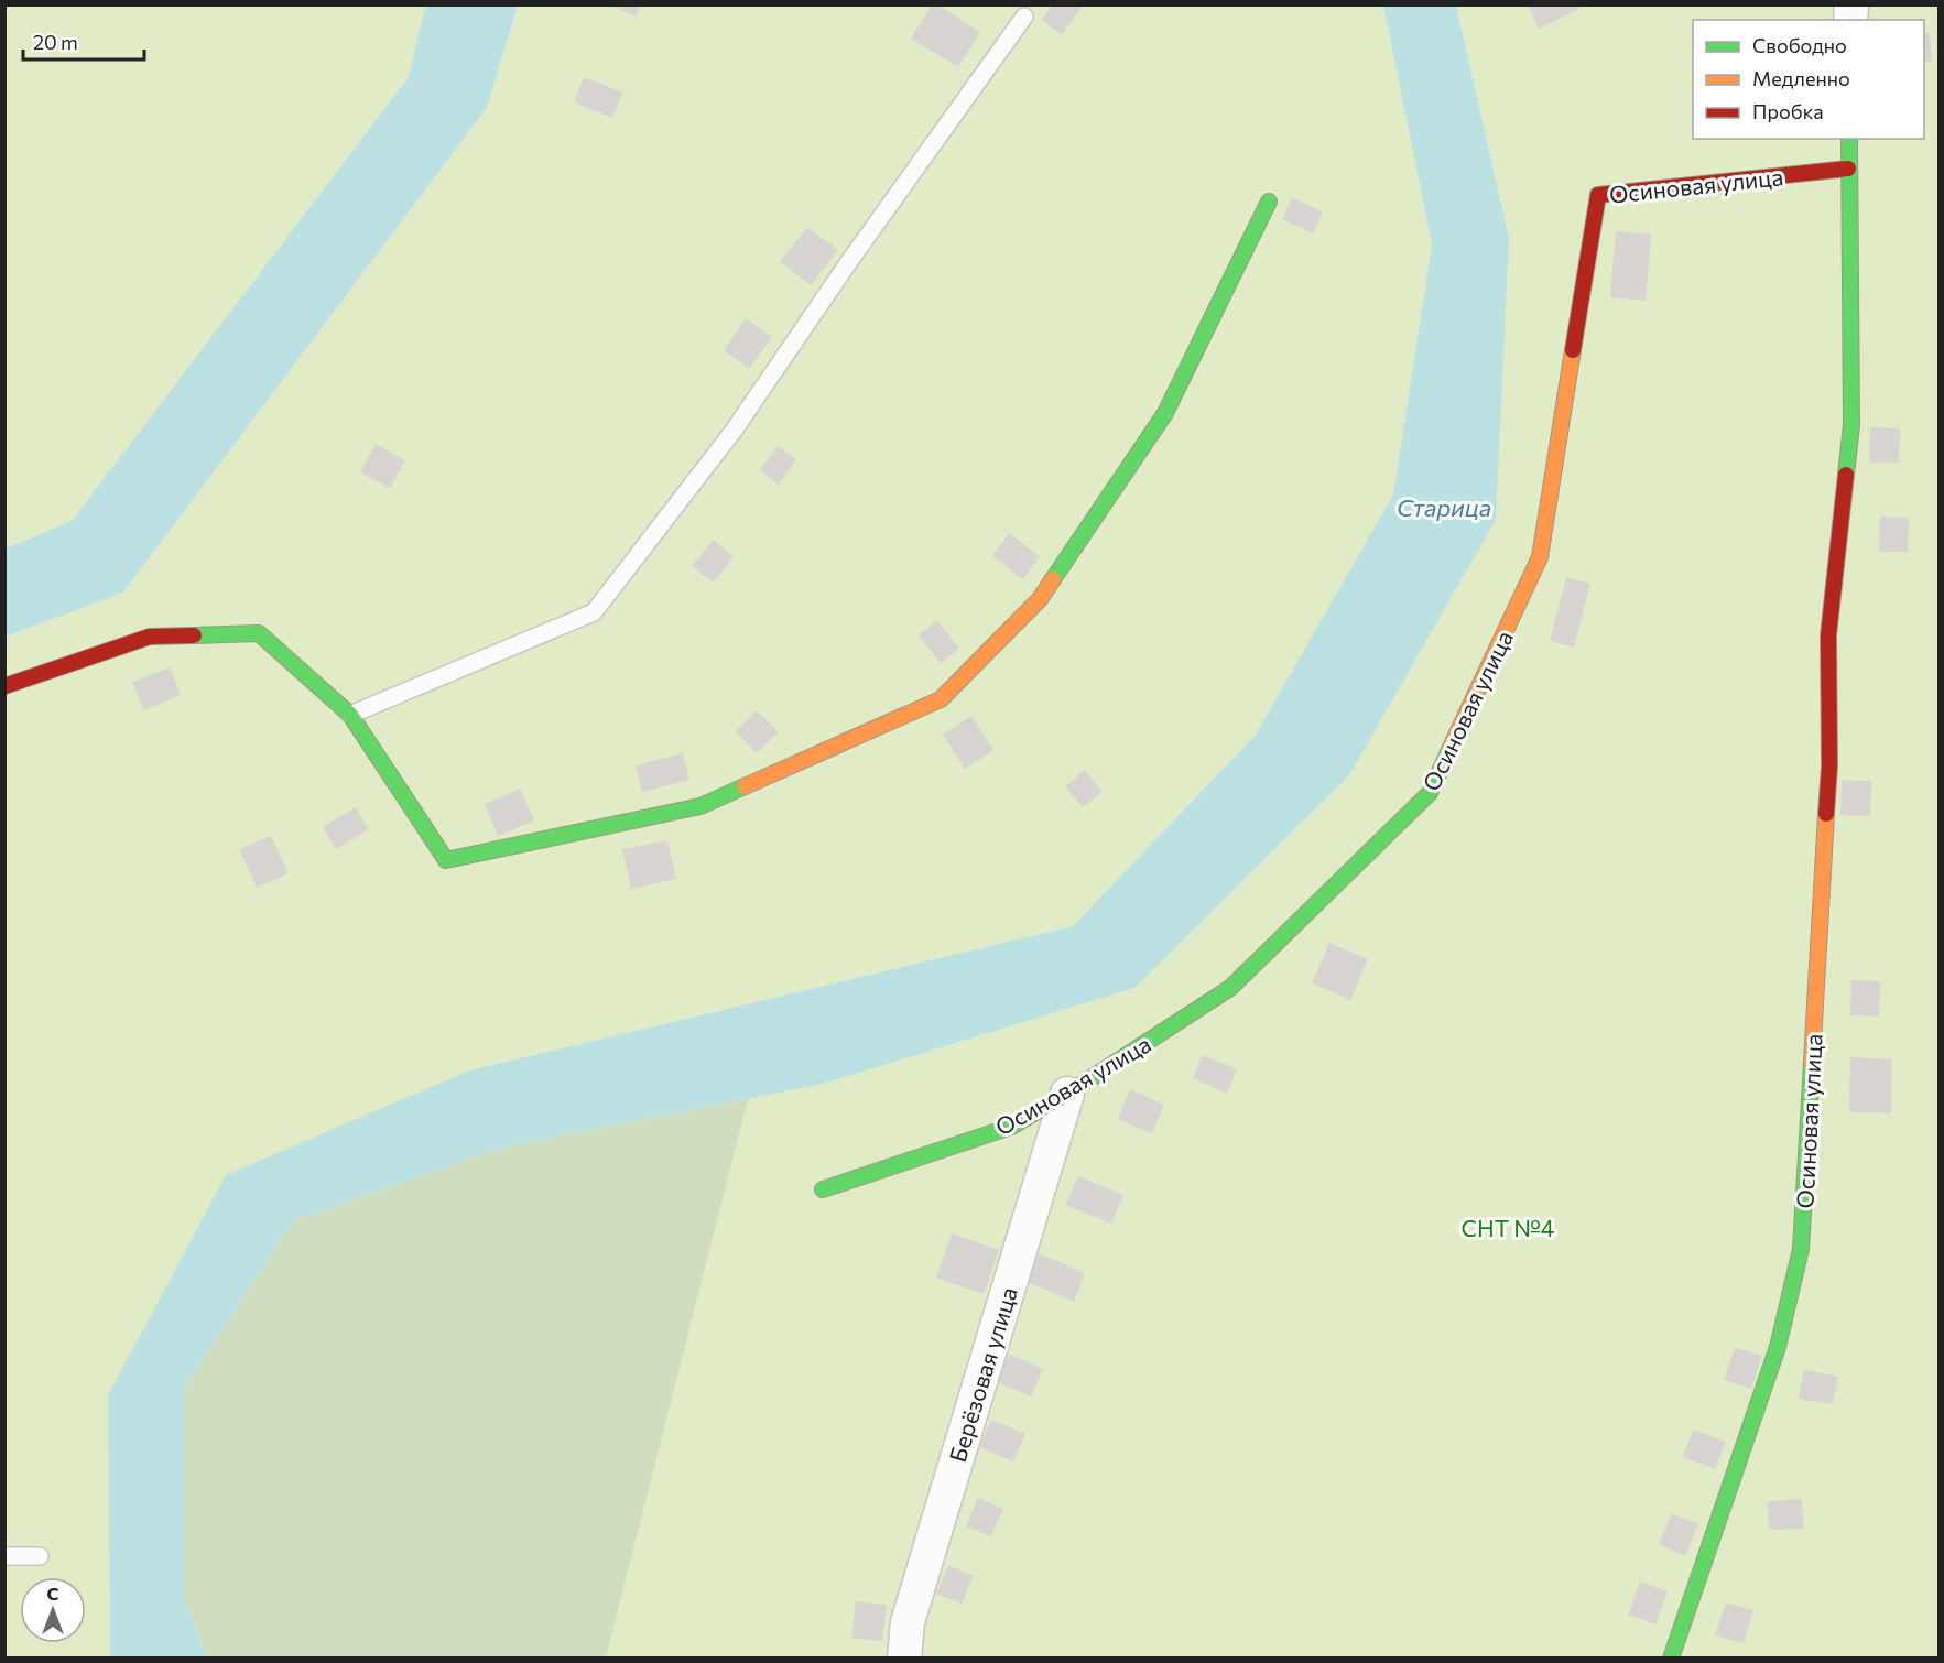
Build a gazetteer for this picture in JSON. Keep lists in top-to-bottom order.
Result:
{
  "streets": {
    "street": ["Осиновая улица", "Берёзовая улица"]
  },
  "crossings": [
    ["Осиновая улица", "Берёзовая улица"]
  ],
  "water": ["Старица"],
  "parks": ["СНТ №4"],
  "legend": ["Свободно", "Медленно", "Пробка"],
  "scale_bar": "20 m",
  "north": "top"
}
